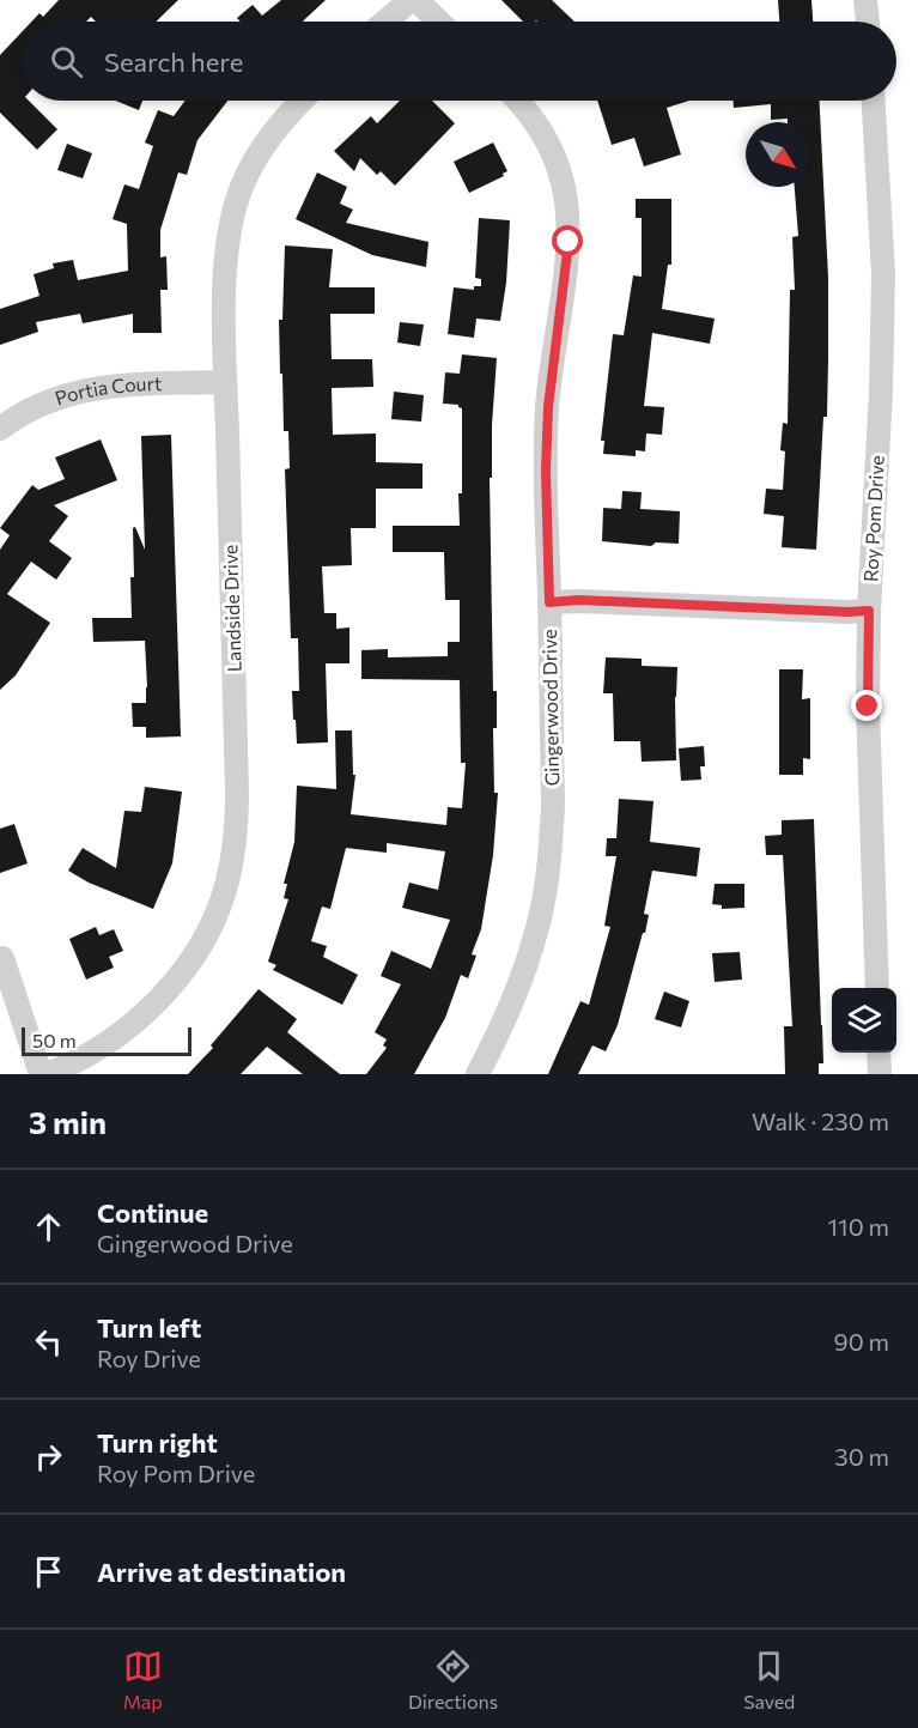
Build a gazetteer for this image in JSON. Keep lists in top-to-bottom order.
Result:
{
  "streets": {
    "street": [
      "Portia Court",
      "Roy Pom Drive",
      "Landside Drive",
      "Gingerwood Drive"
    ]
  },
  "crossings": [
    ["Portia Court", "Landside Drive"]
  ],
  "scale_bar": "50 m",
  "north": "bottom right",
  "page": {
    "search": "Search here",
    "scale": "50 m",
    "heading": ["3 min", "Walk · 230 m"],
    "list": [
      ["Continue", "Gingerwood Drive", "110 m"],
      ["Turn left", "Roy Drive", "90 m"],
      ["Turn right", "Roy Pom Drive", "30 m"],
      "Arrive at destination"
    ],
    "nav": ["Map", "Directions", "Saved"]
  }
}
